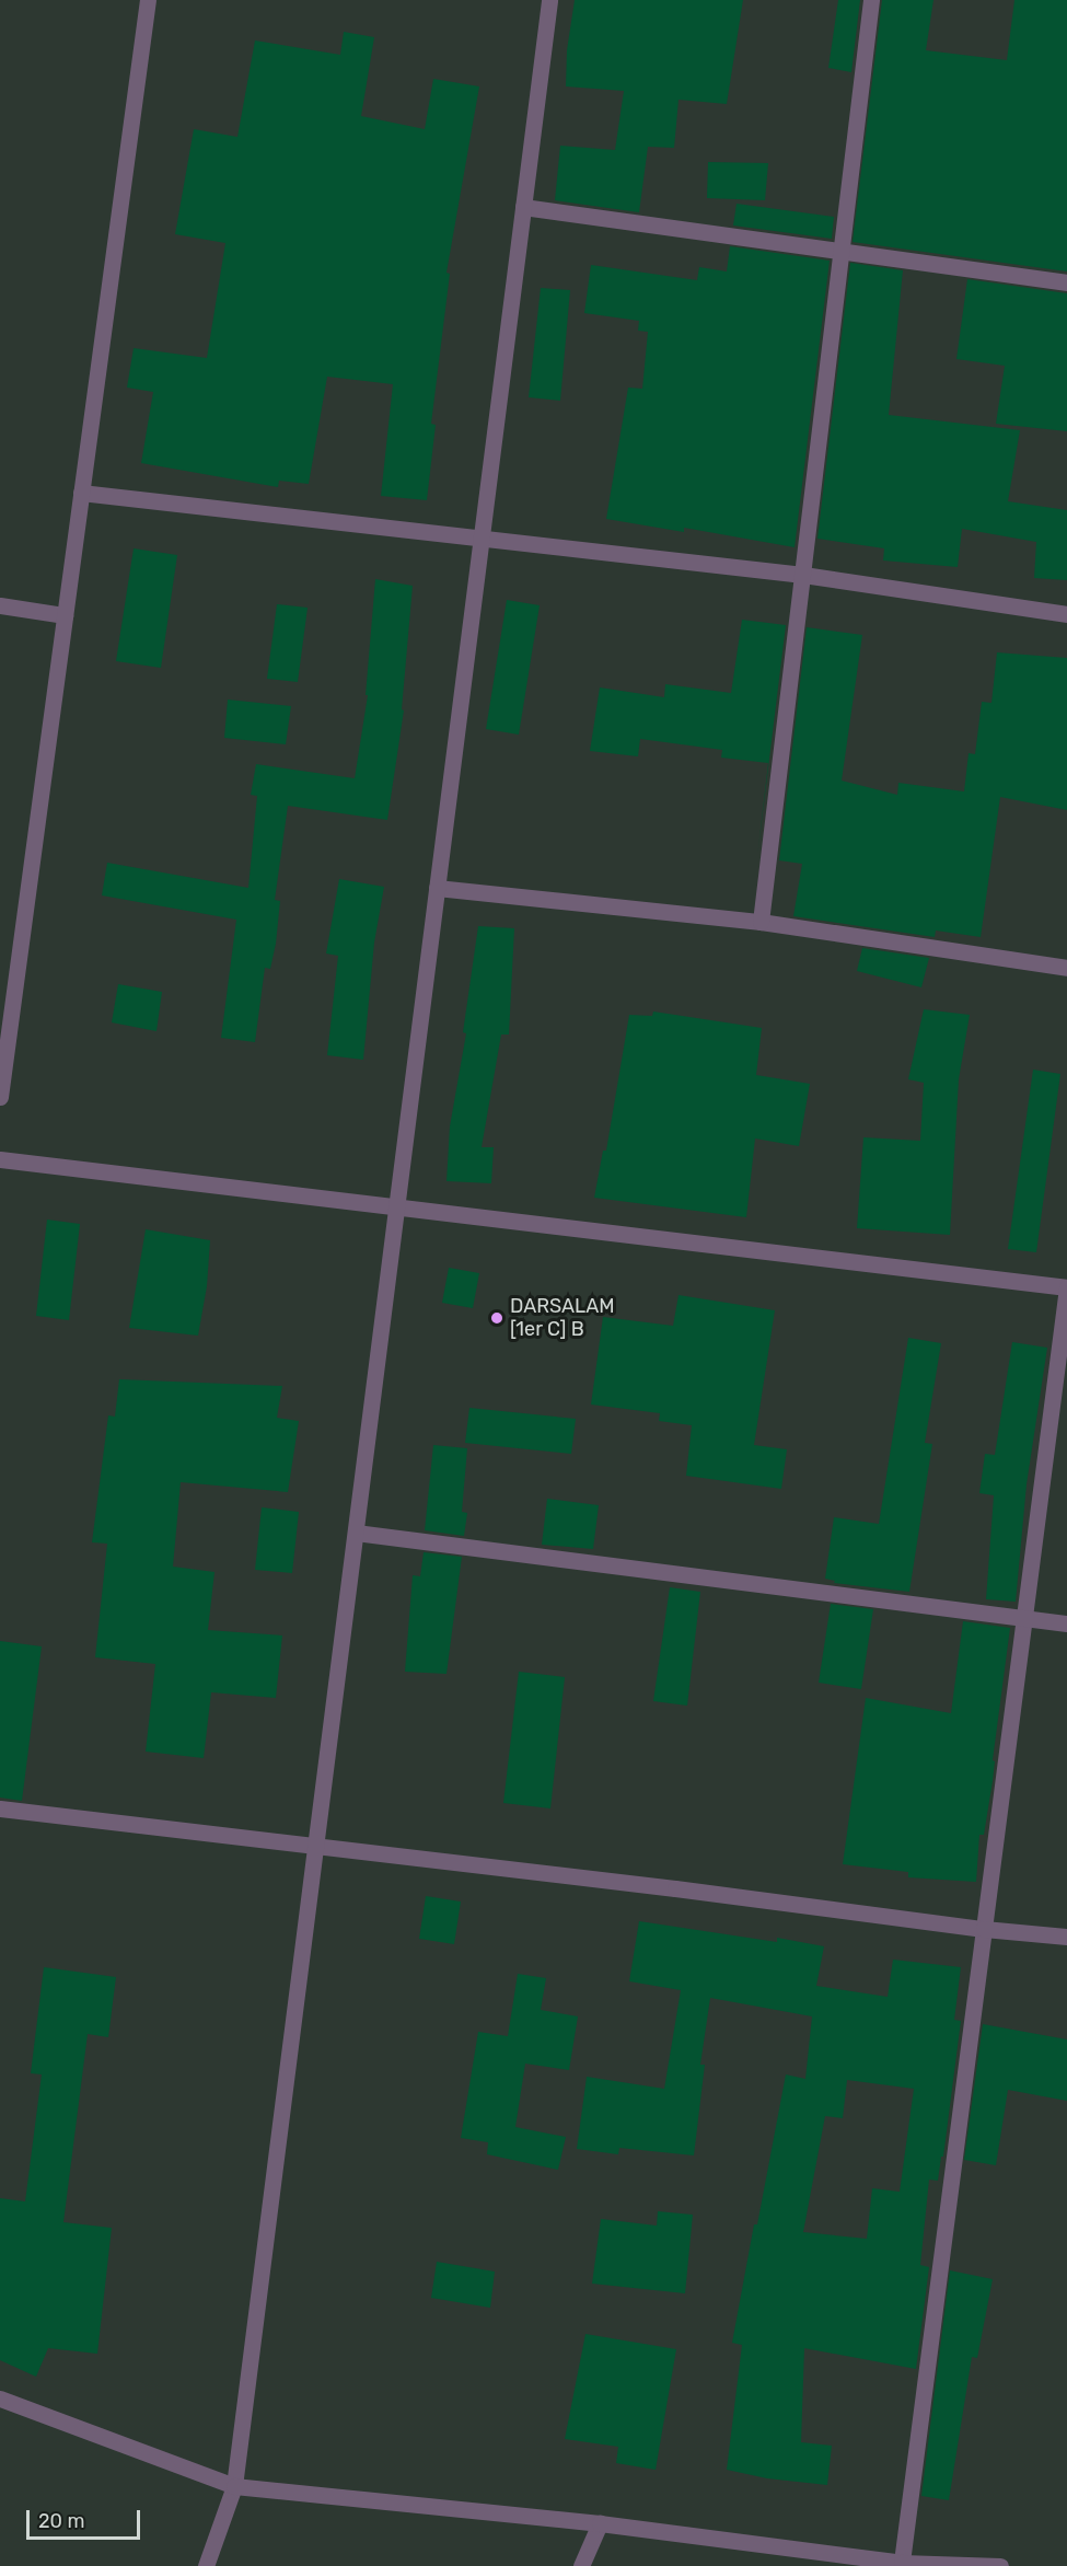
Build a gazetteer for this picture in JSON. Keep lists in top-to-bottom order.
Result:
{
  "places": ["DARSALAM [1er C] B"],
  "scale_bar": "20 m"
}
